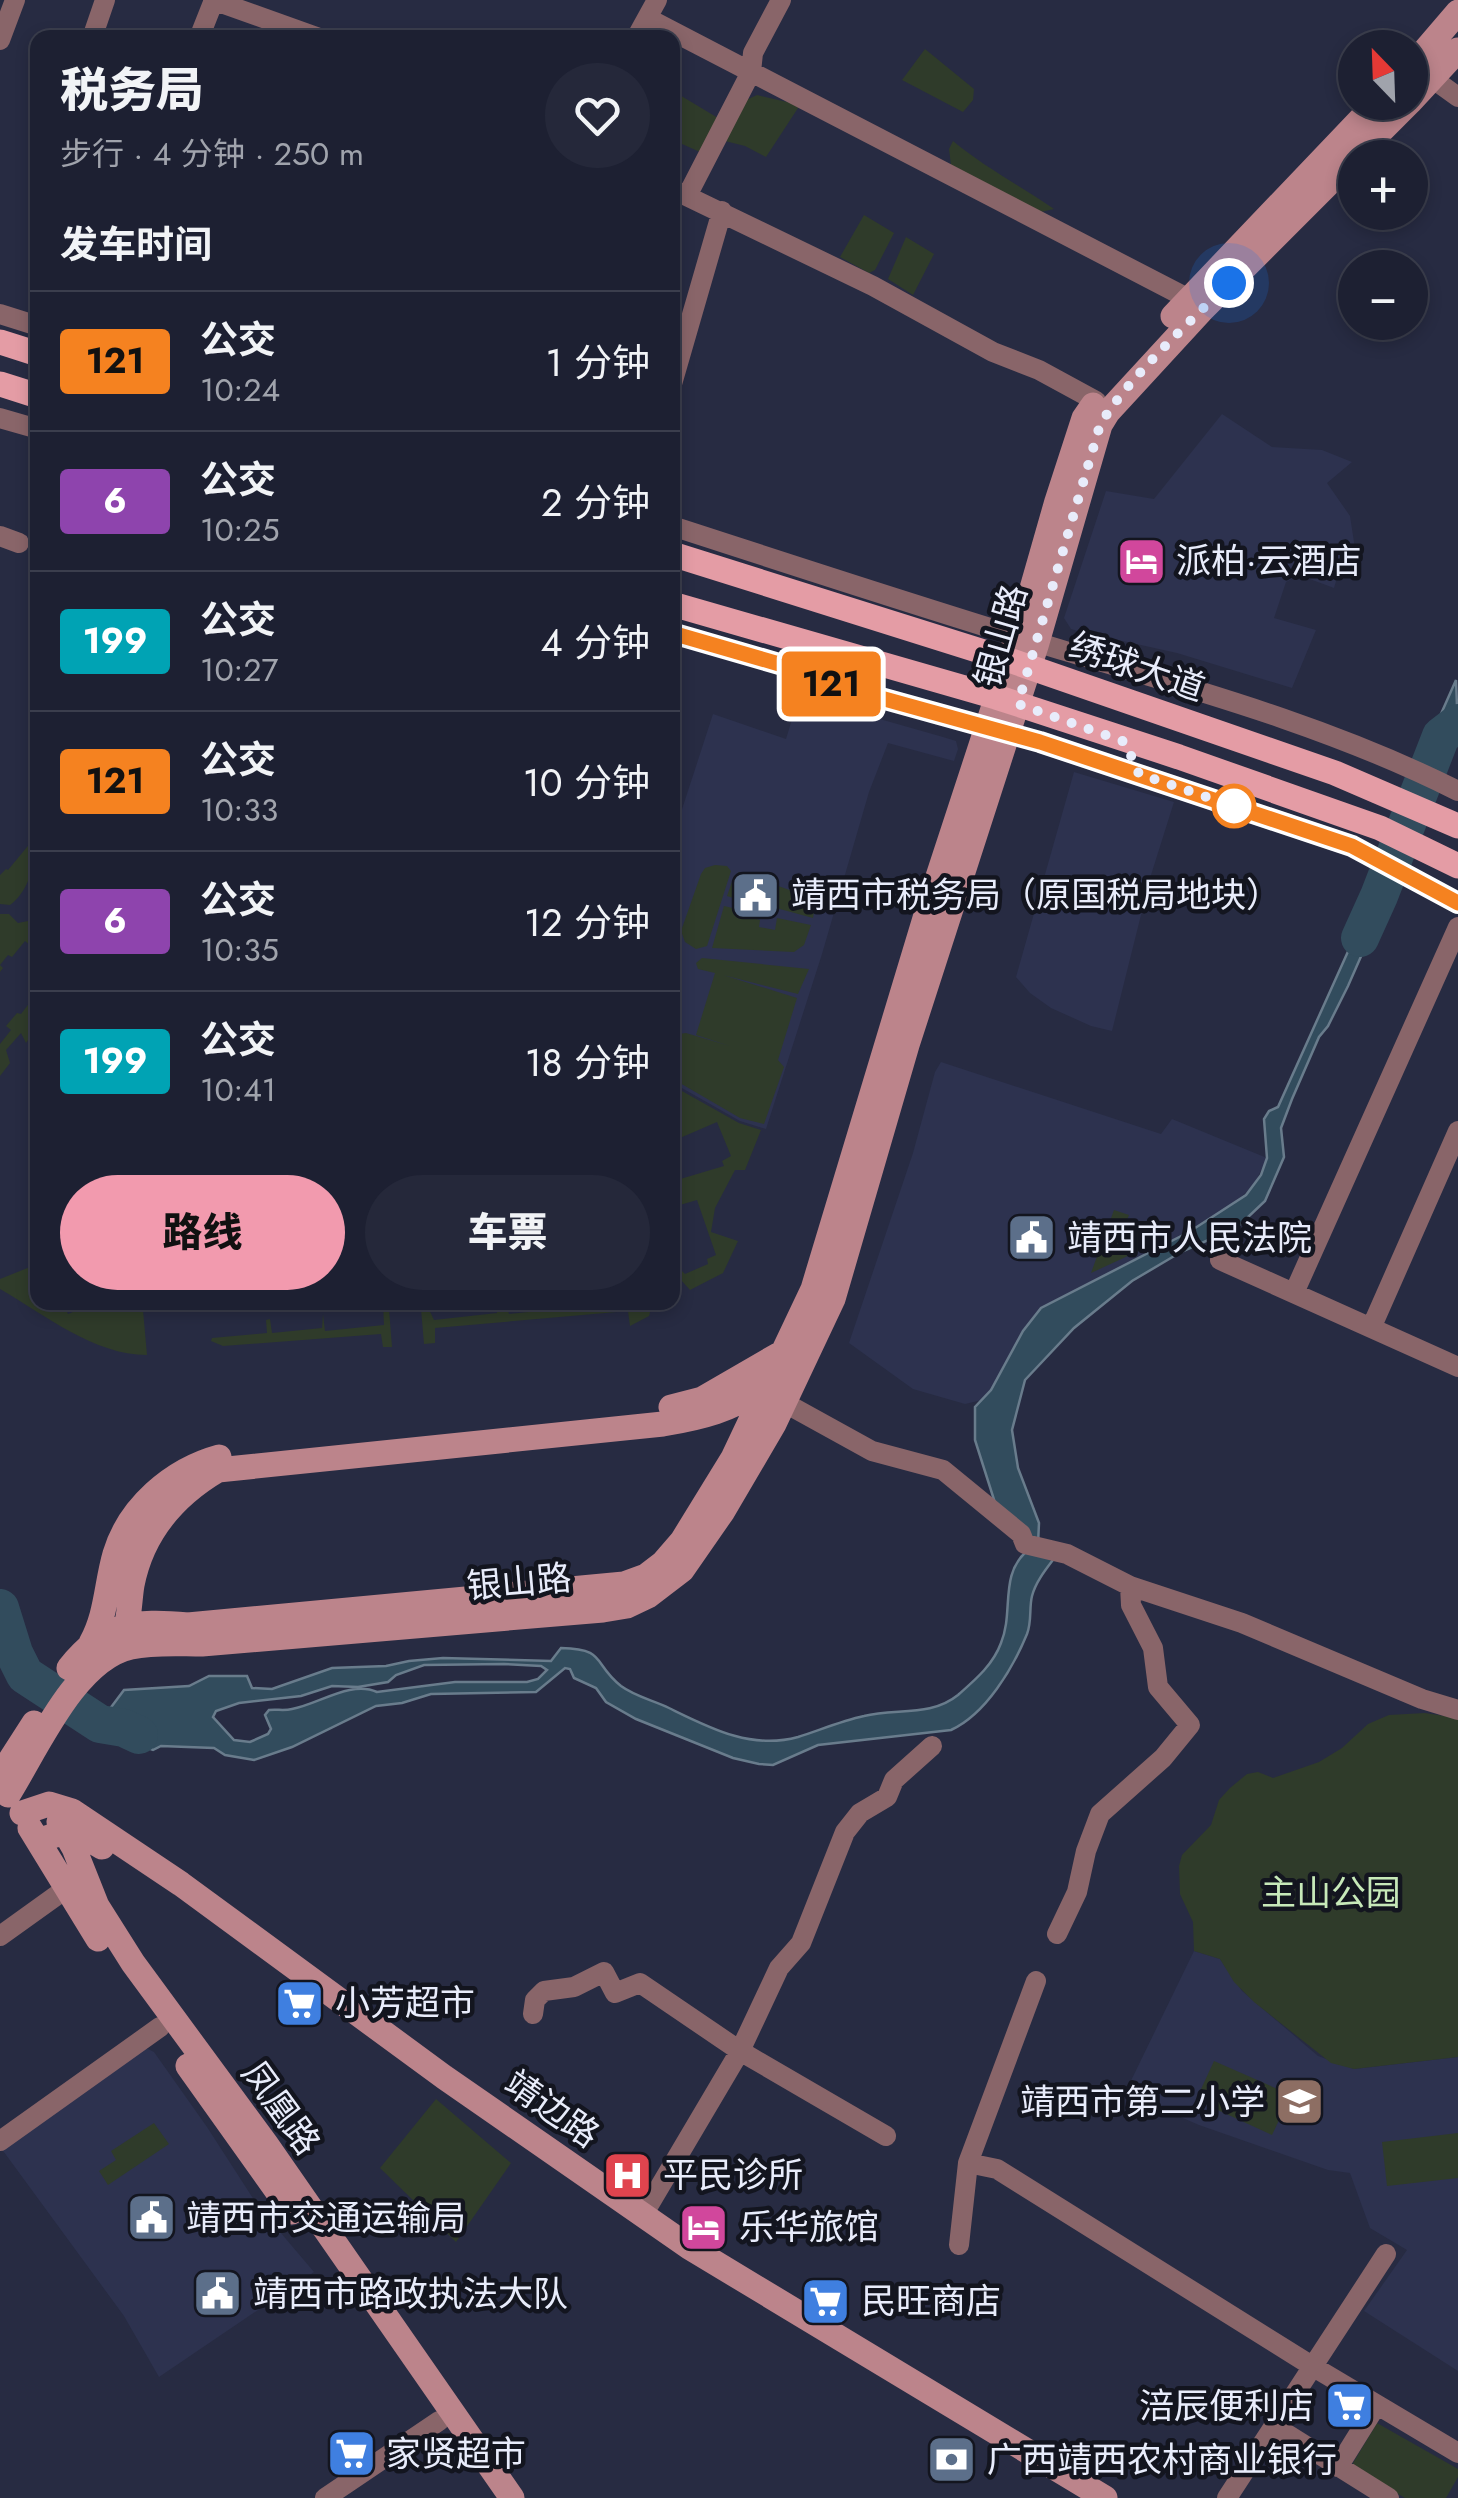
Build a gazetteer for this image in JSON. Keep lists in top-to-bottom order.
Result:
{
  "streets": {
    "main road": [
      "银山路",
      "绣球大道",
      "凤凰路",
      "靖边路"
    ]
  },
  "crossings": [
    ["银山路", "绣球大道"],
    ["银山路", "凤凰路"],
    ["凤凰路", "靖边路"]
  ],
  "parks": ["主山公园"],
  "places": {
    "hotel": ["派柏·云酒店", "乐华旅馆"],
    "public building": [
      "靖西市税务局（原国税局地块）",
      "靖西市人民法院",
      "靖西市交通运输局",
      "靖西市路政执法大队"
    ],
    "supermarket": [
      "小芳超市",
      "民旺商店",
      "涪辰便利店",
      "家贤超市"
    ],
    "school or university": ["靖西市第二小学"],
    "hospital": ["平民诊所"],
    "bank": ["广西靖西农村商业银行"]
  },
  "lines": ["bus line 121"],
  "north": "top left",
  "page": {
    "on_map": "121",
    "map_buttons": ["+", "−"],
    "heading": [
      ["税务局", "步行 · 4 分钟 · 250 m"],
      "发车时间"
    ],
    "list": [
      {
        "mark": "121",
        "name": "公交",
        "note": "10:24",
        "value": "1 分钟"
      },
      {
        "mark": "6",
        "name": "公交",
        "note": "10:25",
        "value": "2 分钟"
      },
      {
        "mark": "199",
        "name": "公交",
        "note": "10:27",
        "value": "4 分钟"
      },
      {
        "mark": "121",
        "name": "公交",
        "note": "10:33",
        "value": "10 分钟"
      },
      {
        "mark": "6",
        "name": "公交",
        "note": "10:35",
        "value": "12 分钟"
      },
      {
        "mark": "199",
        "name": "公交",
        "note": "10:41",
        "value": "18 分钟"
      }
    ],
    "buttons": ["路线", "车票"]
  }
}
